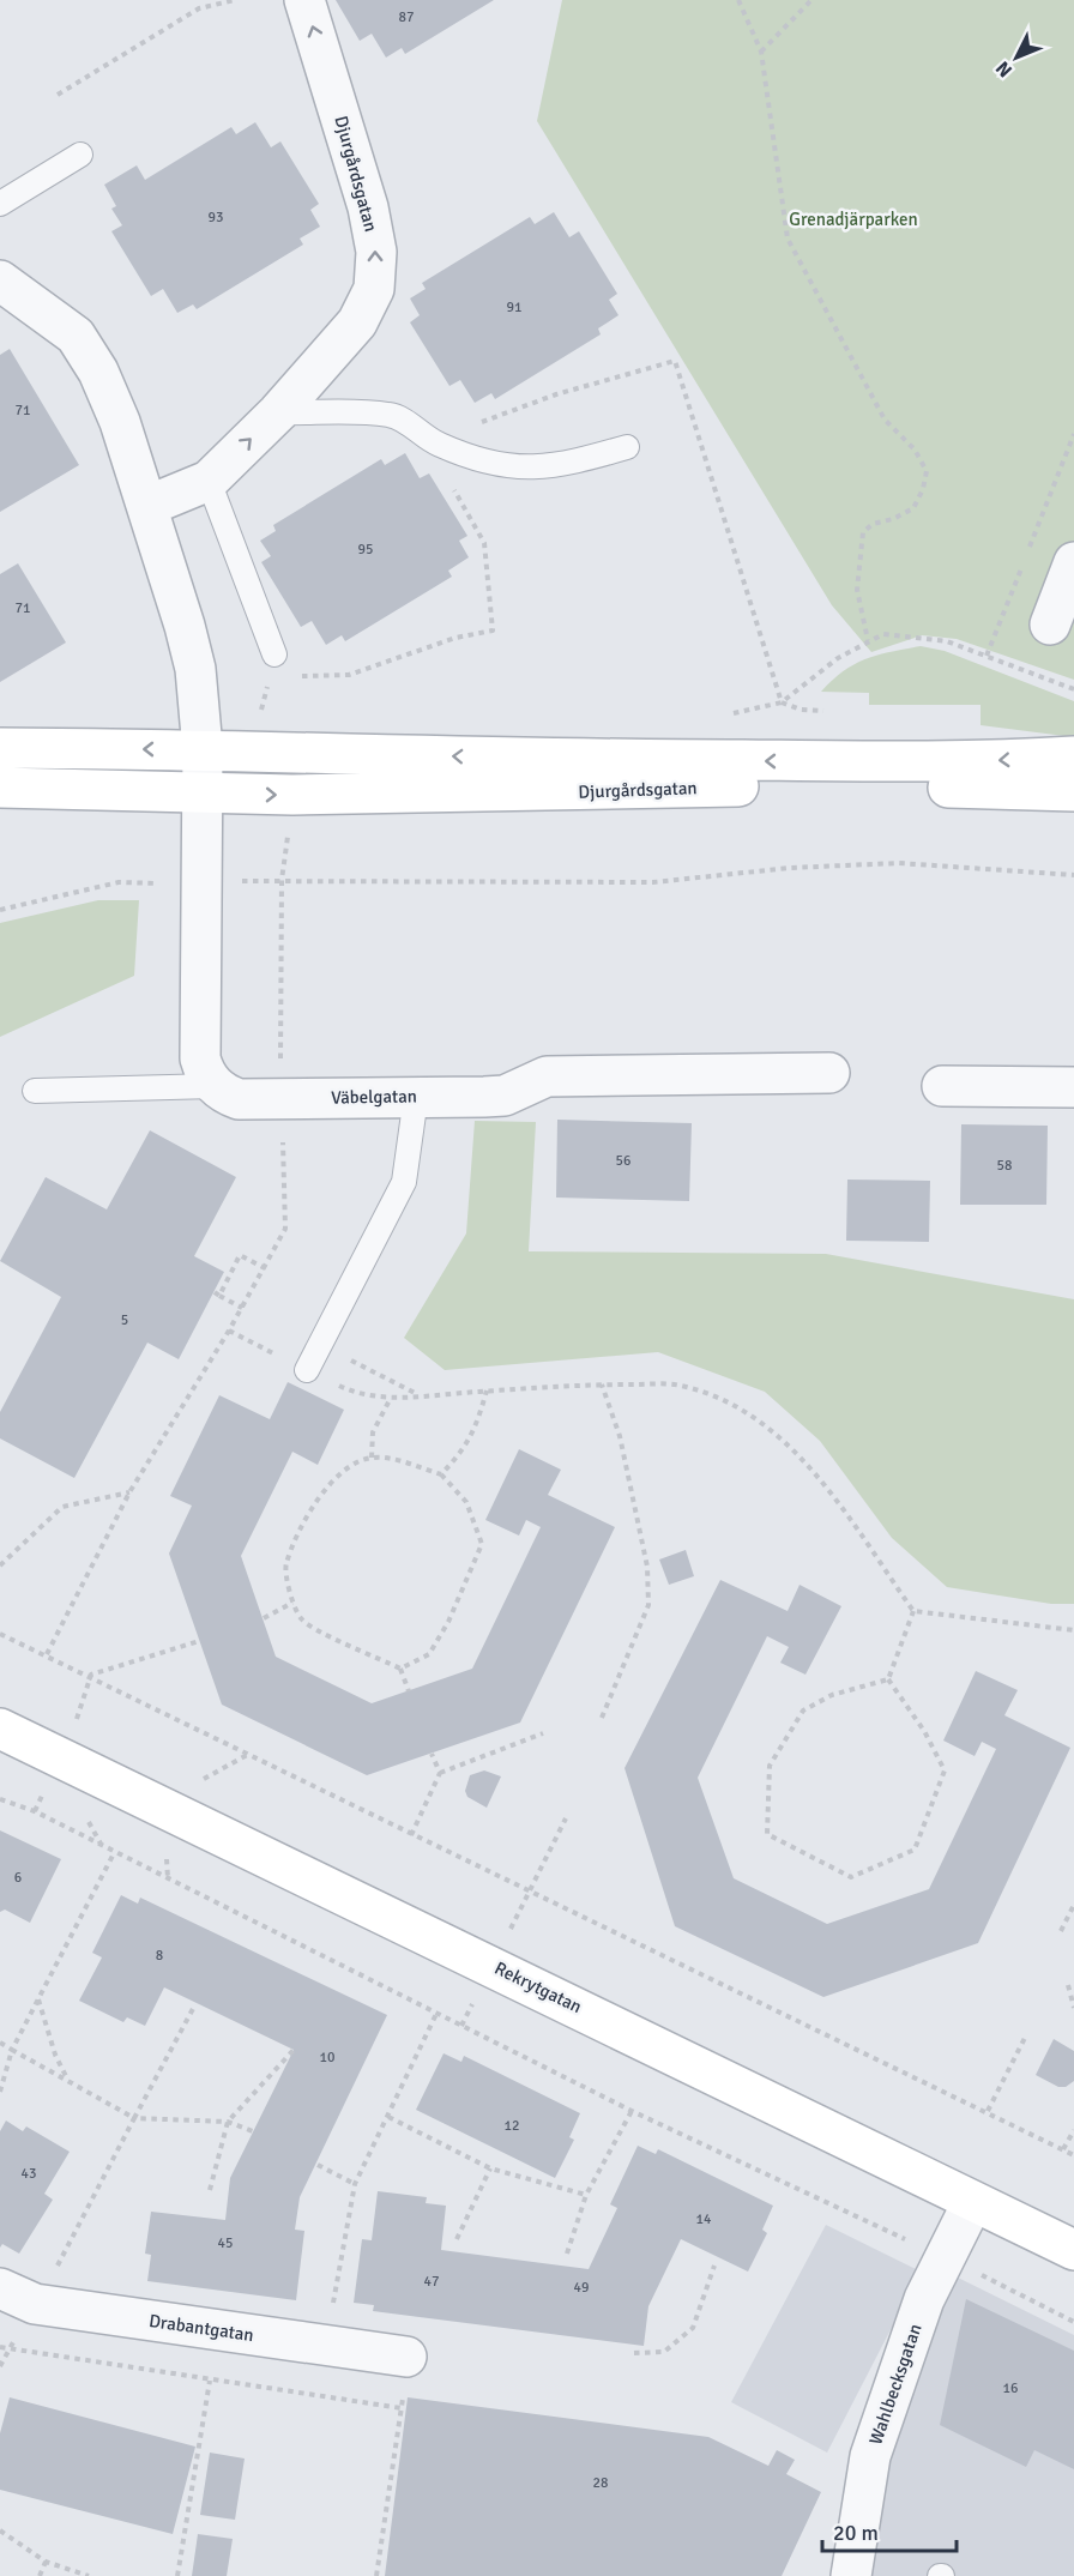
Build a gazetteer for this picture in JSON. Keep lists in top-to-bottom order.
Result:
{
  "streets": {
    "main road": ["Djurgårdsgatan", "Rekrytgatan"],
    "street": ["Väbelgatan", "Drabantgatan", "Wahlbecksgatan"]
  },
  "crossings": [
    ["Rekrytgatan", "Wahlbecksgatan"]
  ],
  "parks": ["Grenadjärparken"],
  "house_numbers": [
    "87",
    "93",
    "91",
    "71",
    "95",
    "71",
    "56",
    "58",
    "5",
    "6",
    "8",
    "10",
    "12",
    "43",
    "14",
    "45",
    "47",
    "49",
    "16",
    "28"
  ],
  "scale_bar": "20 m",
  "north": "bottom left"
}
